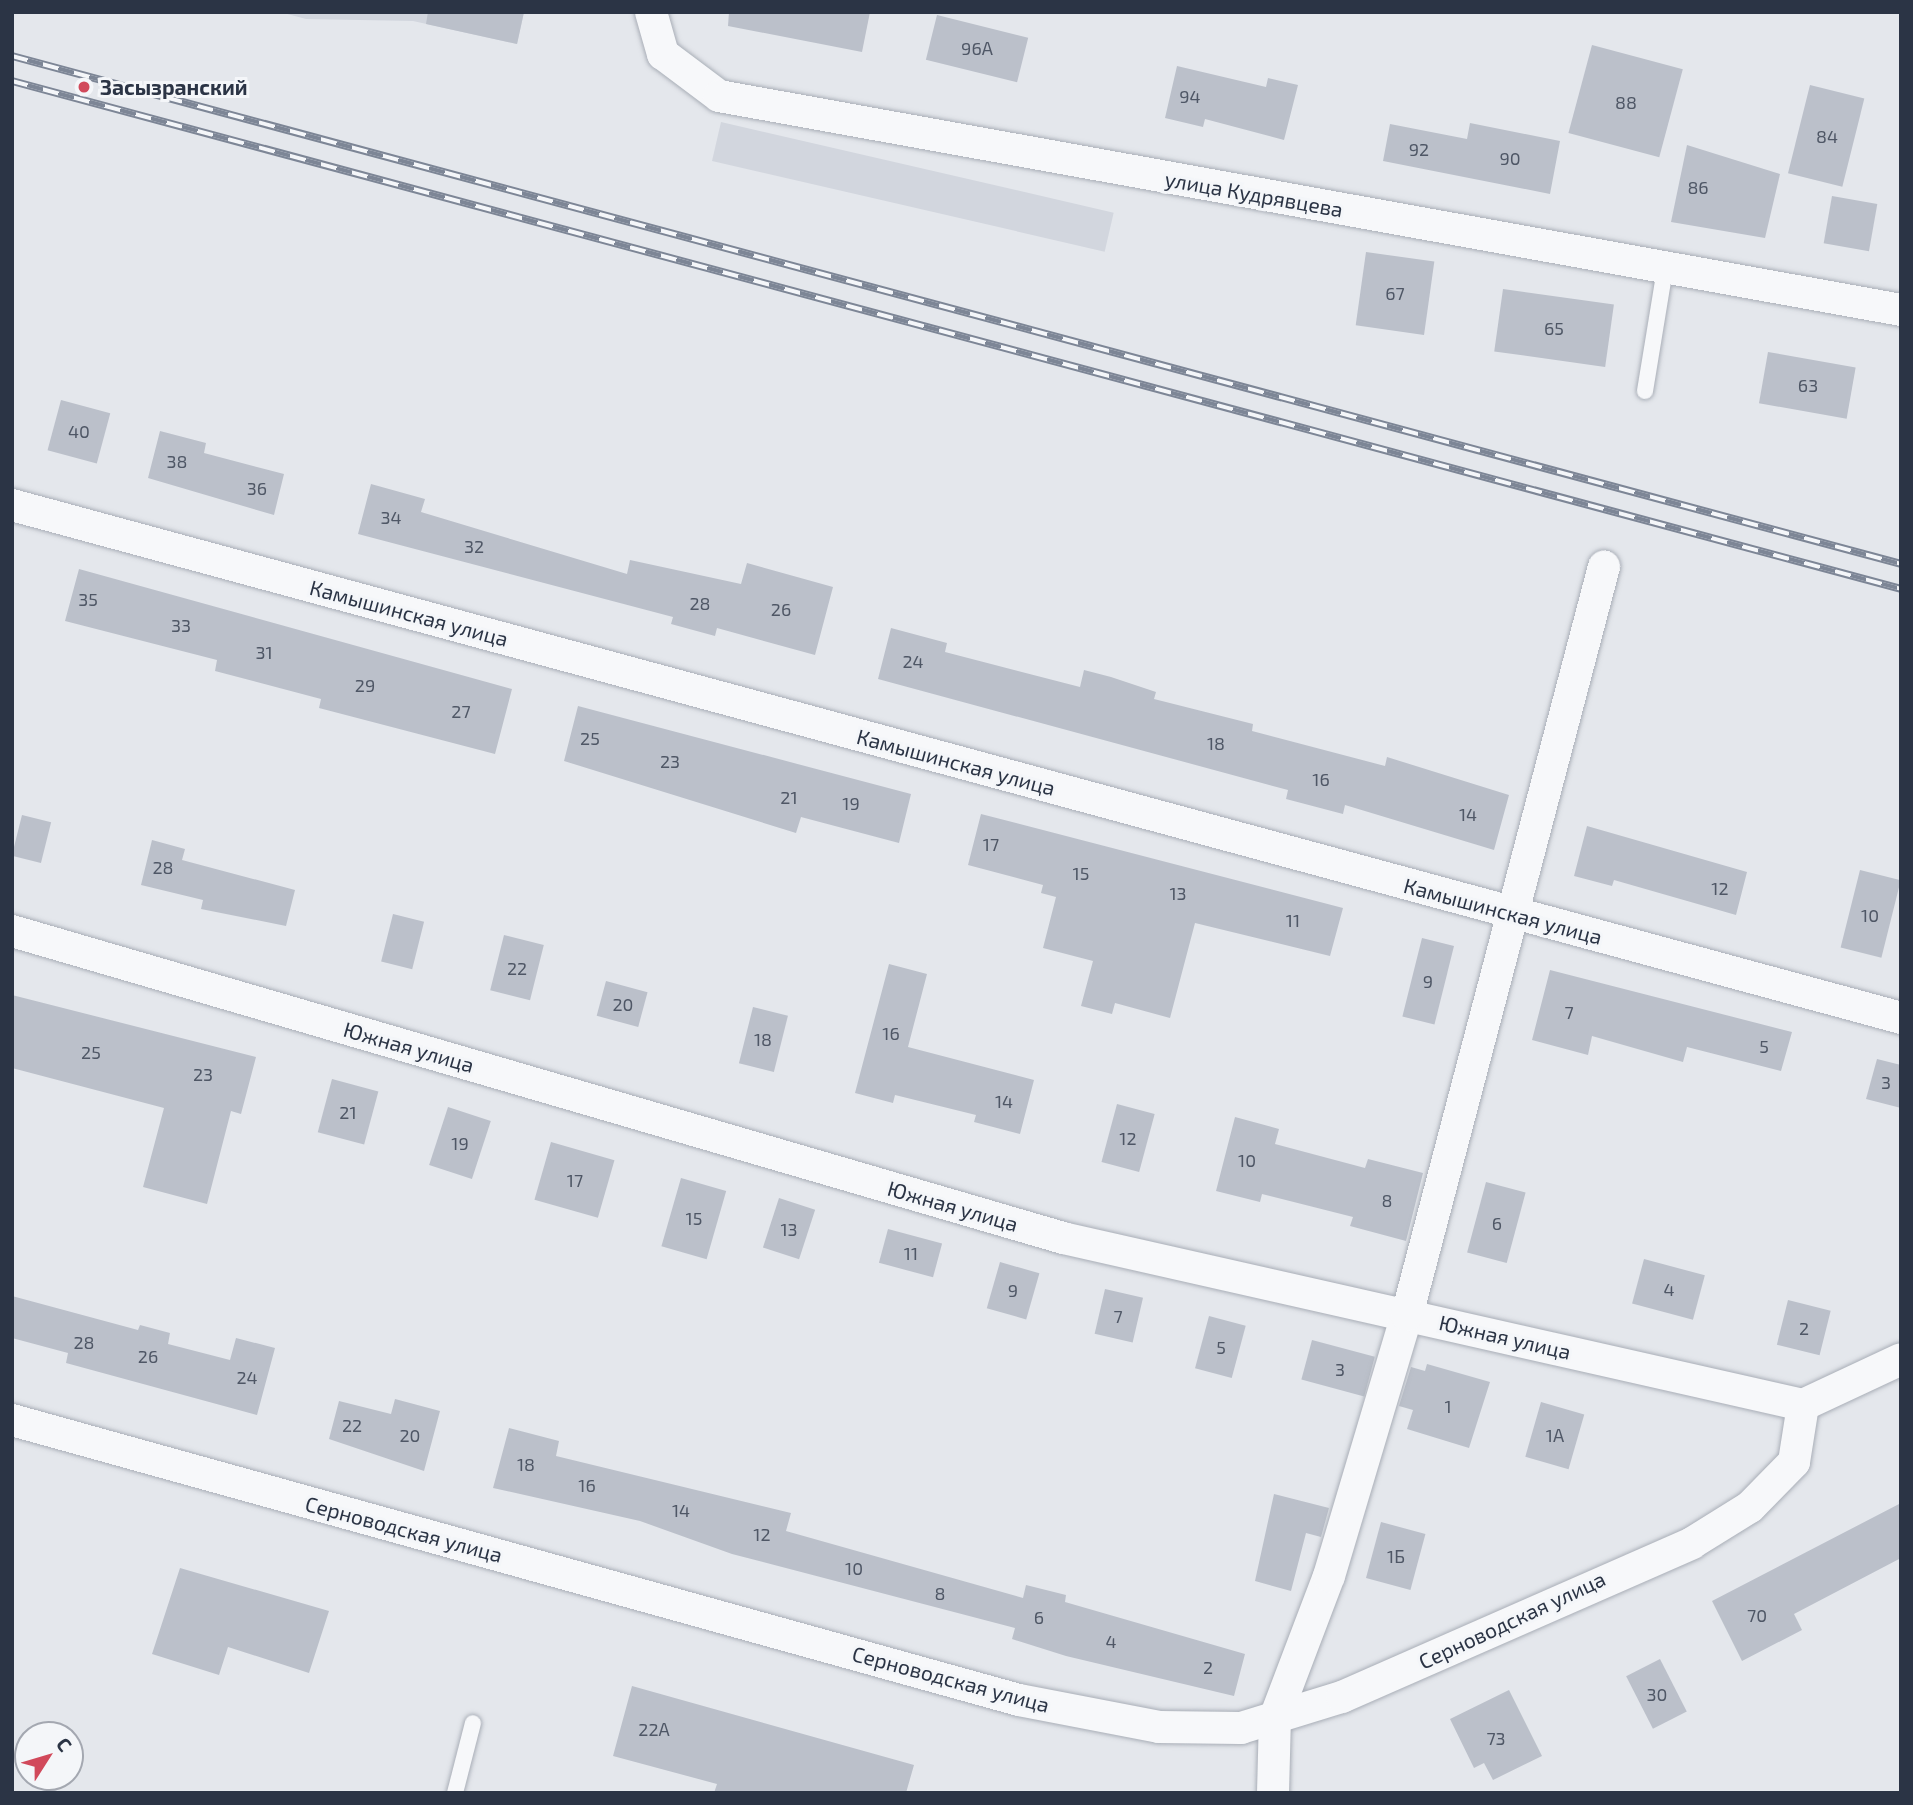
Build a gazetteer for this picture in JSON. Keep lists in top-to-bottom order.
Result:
{
  "streets": {
    "street": [
      "улица Кудрявцева",
      "Камышинская улица",
      "Южная улица",
      "Серноводская улица"
    ]
  },
  "crossings": [
    ["Южная улица", "Серноводская улица"]
  ],
  "places": ["Засызранский"],
  "house_numbers": [
    "96А",
    "94",
    "88",
    "84",
    "92",
    "90",
    "86",
    "67",
    "65",
    "63",
    "40",
    "38",
    "36",
    "34",
    "32",
    "35",
    "28",
    "26",
    "33",
    "31",
    "24",
    "29",
    "27",
    "25",
    "18",
    "23",
    "16",
    "21",
    "19",
    "14",
    "17",
    "28",
    "15",
    "12",
    "13",
    "10",
    "11",
    "22",
    "9",
    "20",
    "7",
    "16",
    "18",
    "5",
    "25",
    "23",
    "3",
    "14",
    "21",
    "12",
    "19",
    "10",
    "17",
    "8",
    "15",
    "6",
    "13",
    "11",
    "4",
    "9",
    "7",
    "2",
    "28",
    "5",
    "26",
    "3",
    "24",
    "1",
    "22",
    "20",
    "1А",
    "18",
    "16",
    "14",
    "12",
    "1Б",
    "10",
    "8",
    "70",
    "6",
    "4",
    "2",
    "30",
    "22А",
    "73"
  ],
  "north": "top right"
}
